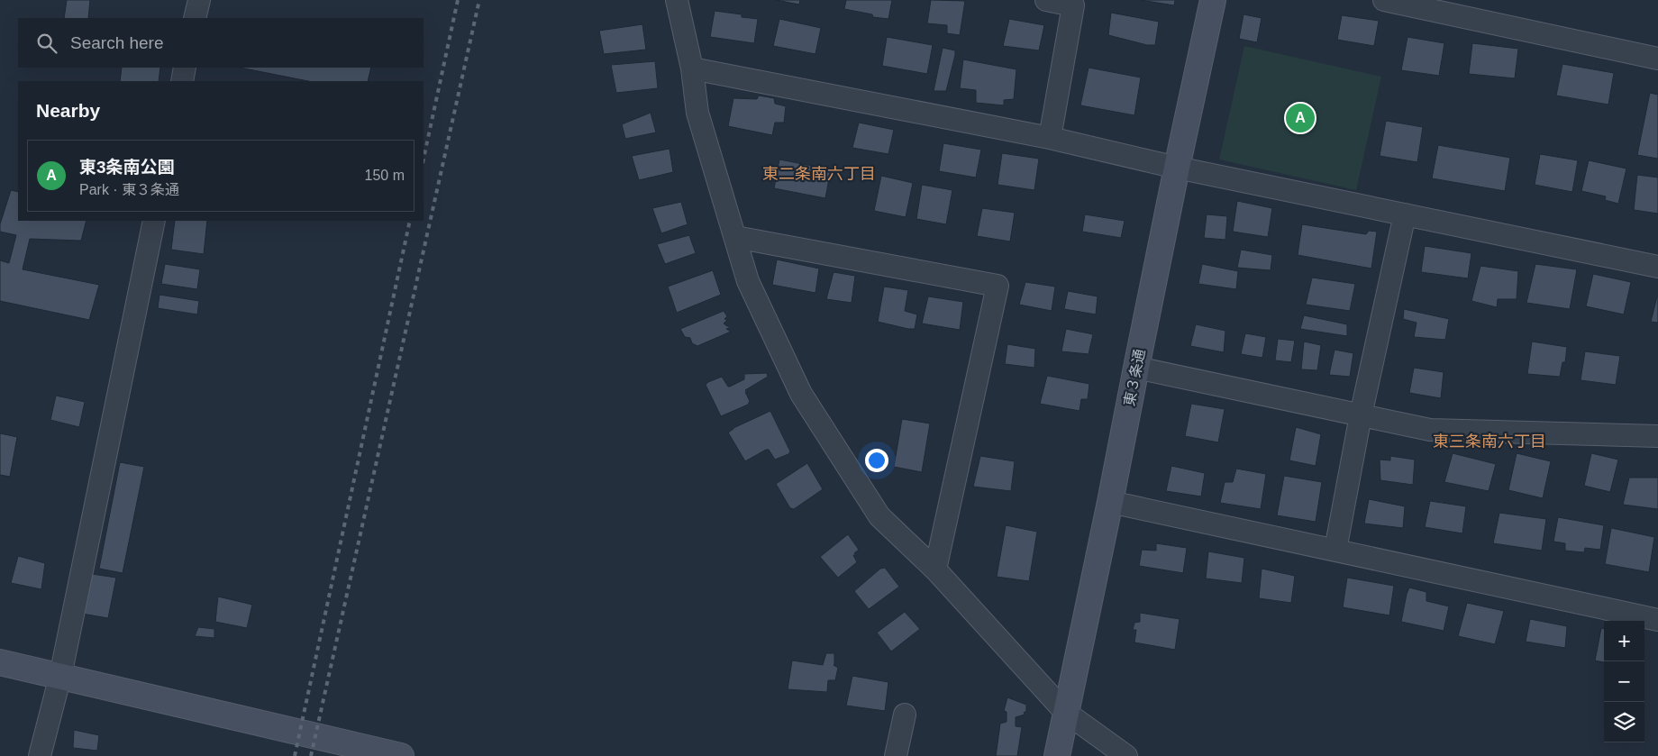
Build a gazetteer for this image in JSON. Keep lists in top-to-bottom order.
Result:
{
  "streets": {
    "street": ["東３条通"]
  },
  "districts": ["東二条南六丁目", "東三条南六丁目"],
  "page": {
    "search": "Search here",
    "heading": "Nearby",
    "pins": "A",
    "list": [
      {
        "mark": "A",
        "name": "東3条南公園",
        "note": "Park · 東３条通",
        "value": "150 m"
      }
    ],
    "map_buttons": ["+", "−"]
  }
}
